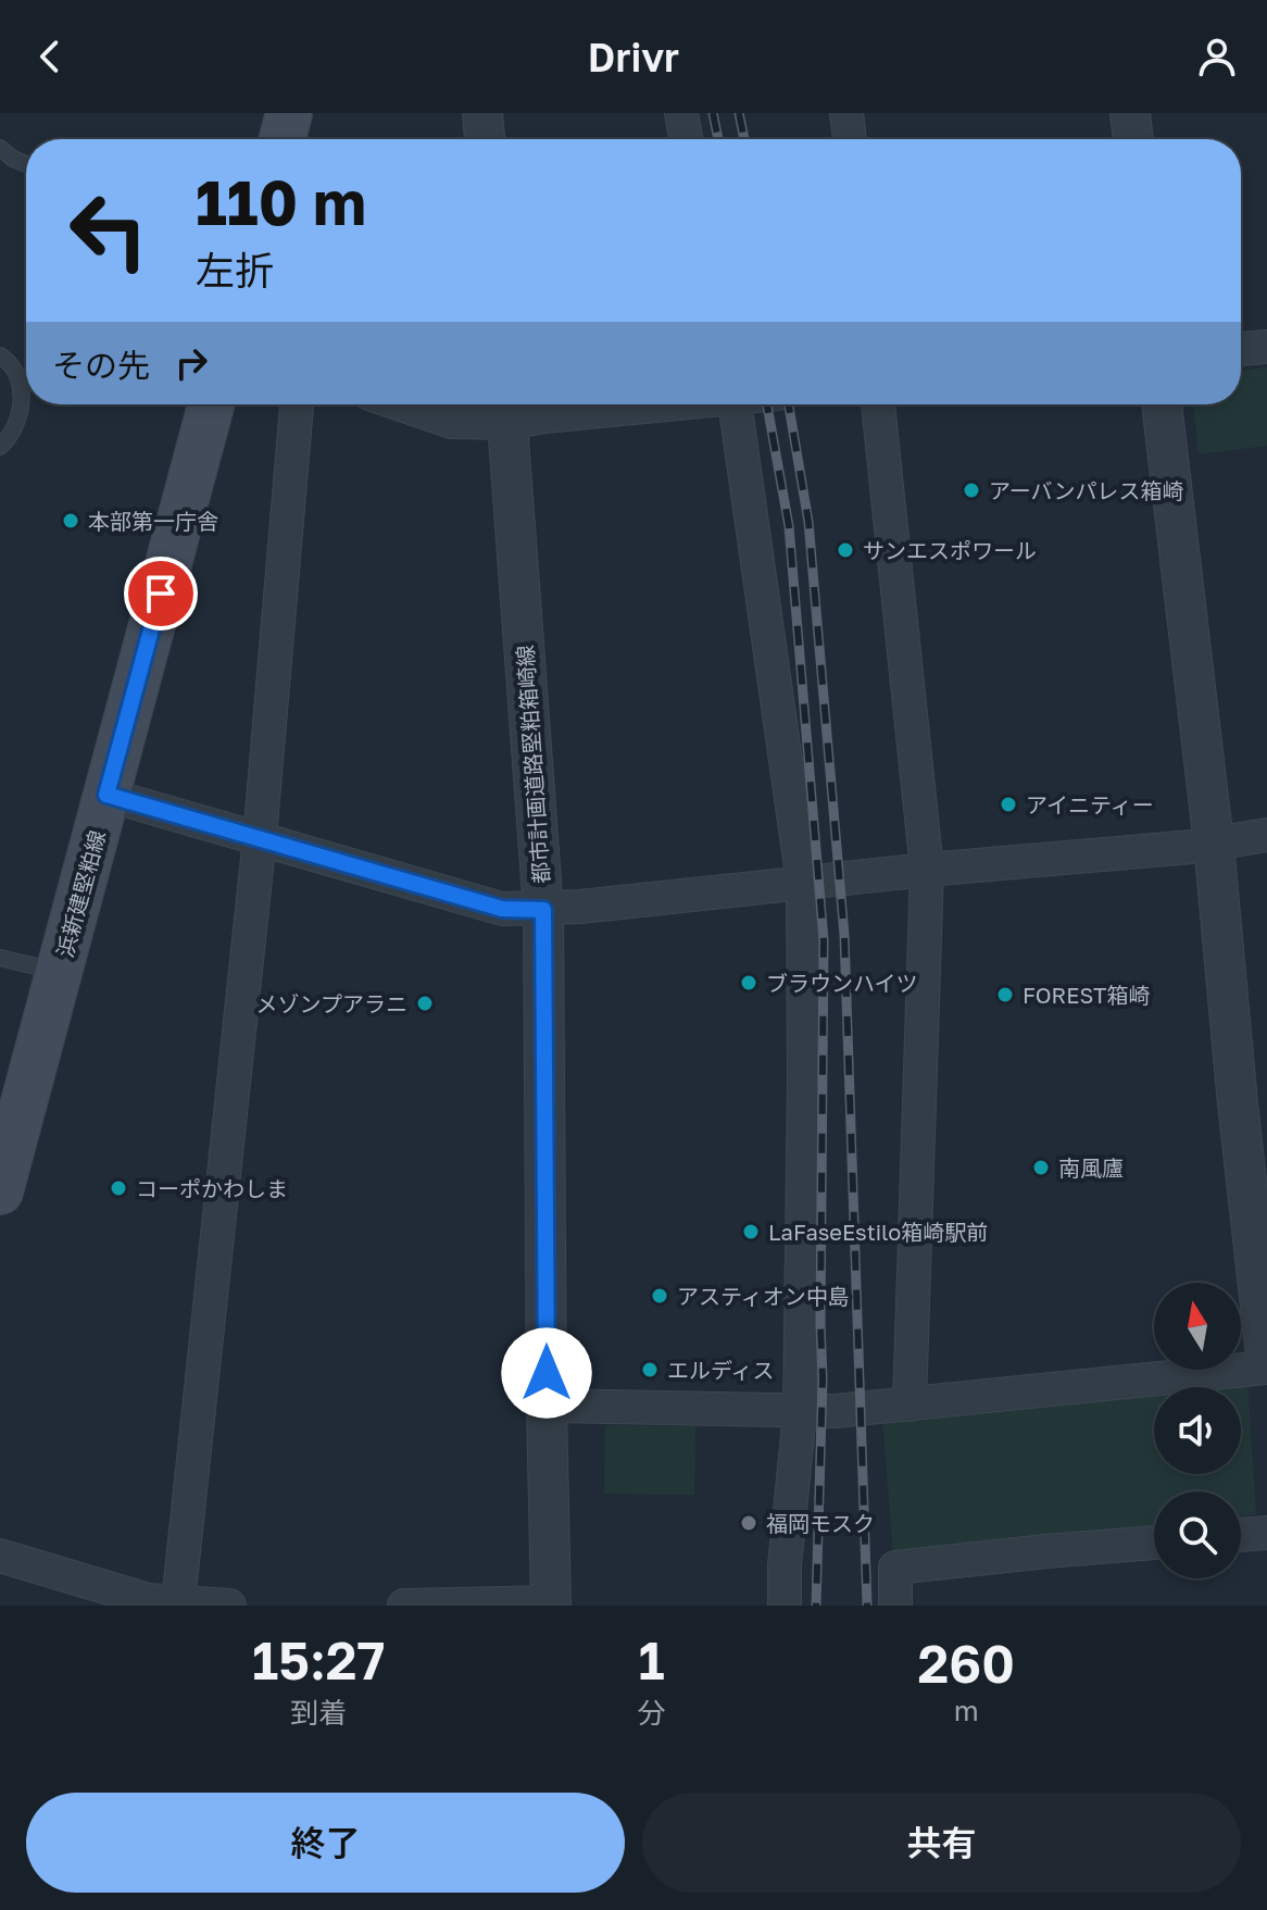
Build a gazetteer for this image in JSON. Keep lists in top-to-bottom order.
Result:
{
  "streets": {
    "main road": ["浜新建堅粕線"],
    "street": ["都市計画道路堅粕箱崎線"]
  },
  "places": [
    "アーバンパレス箱崎",
    "本部第一庁舎",
    "サンエスポワール",
    "アイニティー",
    "ブラウンハイツ",
    "FOREST箱崎",
    "メゾンプアラニ",
    "南風廬",
    "コーポかわしま",
    "LaFaseEstilo箱崎駅前",
    "アスティオン中島",
    "エルディス",
    "福岡モスク"
  ],
  "north": "top",
  "page": {
    "header": "Drivr",
    "turn": ["110 m", "左折"],
    "then": "その先",
    "eta": [
      "15:27",
      "到着",
      "1",
      "分",
      "260",
      "m"
    ],
    "buttons": ["終了", "共有"]
  }
}
